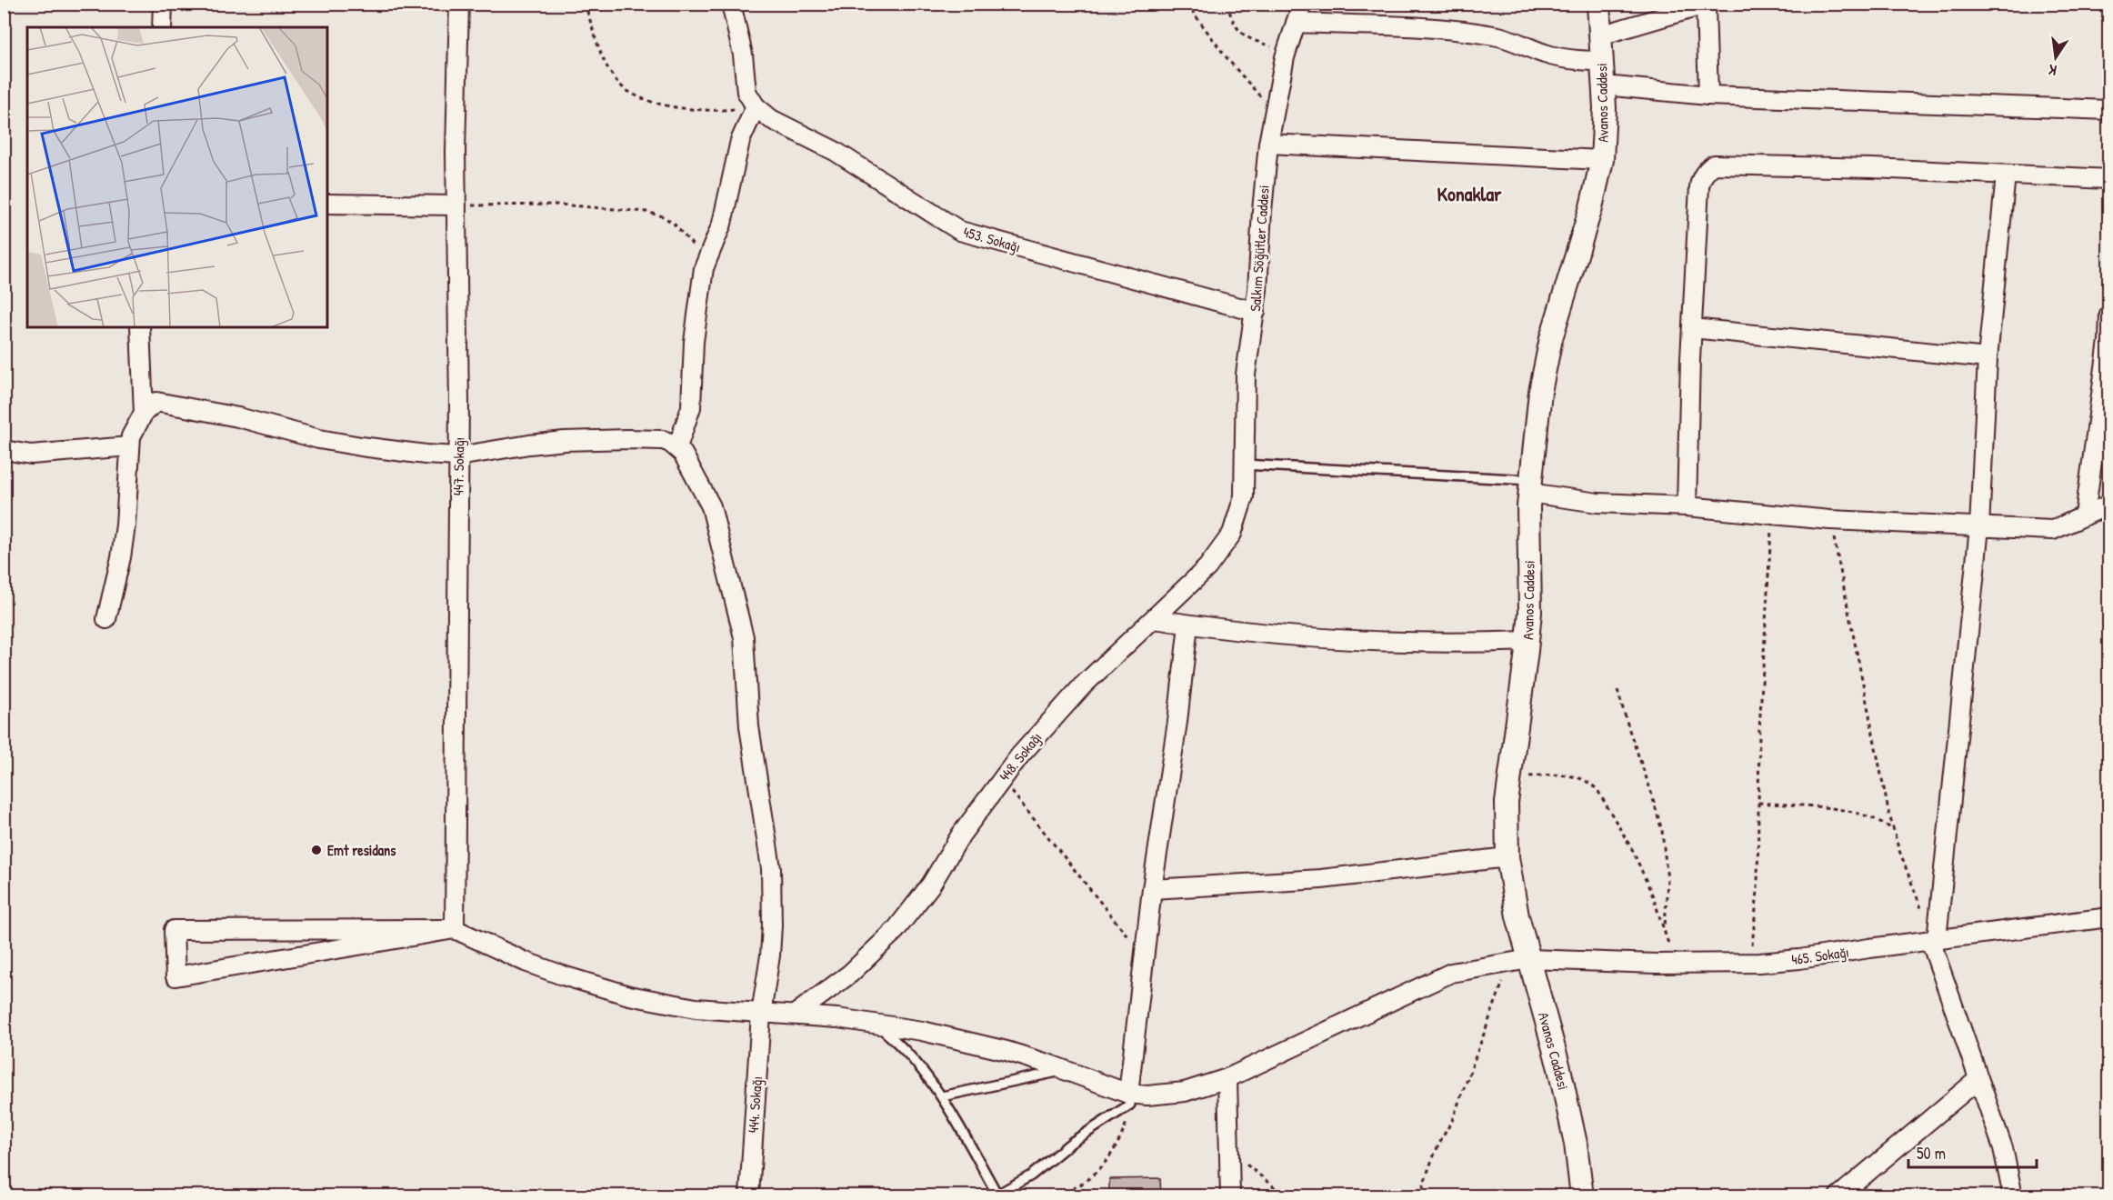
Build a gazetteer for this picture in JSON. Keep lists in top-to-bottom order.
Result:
{
  "streets": {
    "street": [
      "Avanos Caddesi",
      "453. Sokağı",
      "Salkım Söğütler Caddesi",
      "447. Sokağı",
      "448. Sokağı",
      "465. Sokağı",
      "444. Sokağı"
    ]
  },
  "crossings": [
    ["Avanos Caddesi", "465. Sokağı"],
    ["453. Sokağı", "Salkım Söğütler Caddesi"],
    ["Salkım Söğütler Caddesi", "448. Sokağı"],
    ["447. Sokağı", "465. Sokağı"],
    ["448. Sokağı", "465. Sokağı"],
    ["465. Sokağı", "444. Sokağı"]
  ],
  "districts": ["Konaklar"],
  "places": ["Emt residans"],
  "scale_bar": "50 m",
  "north": "bottom"
}
